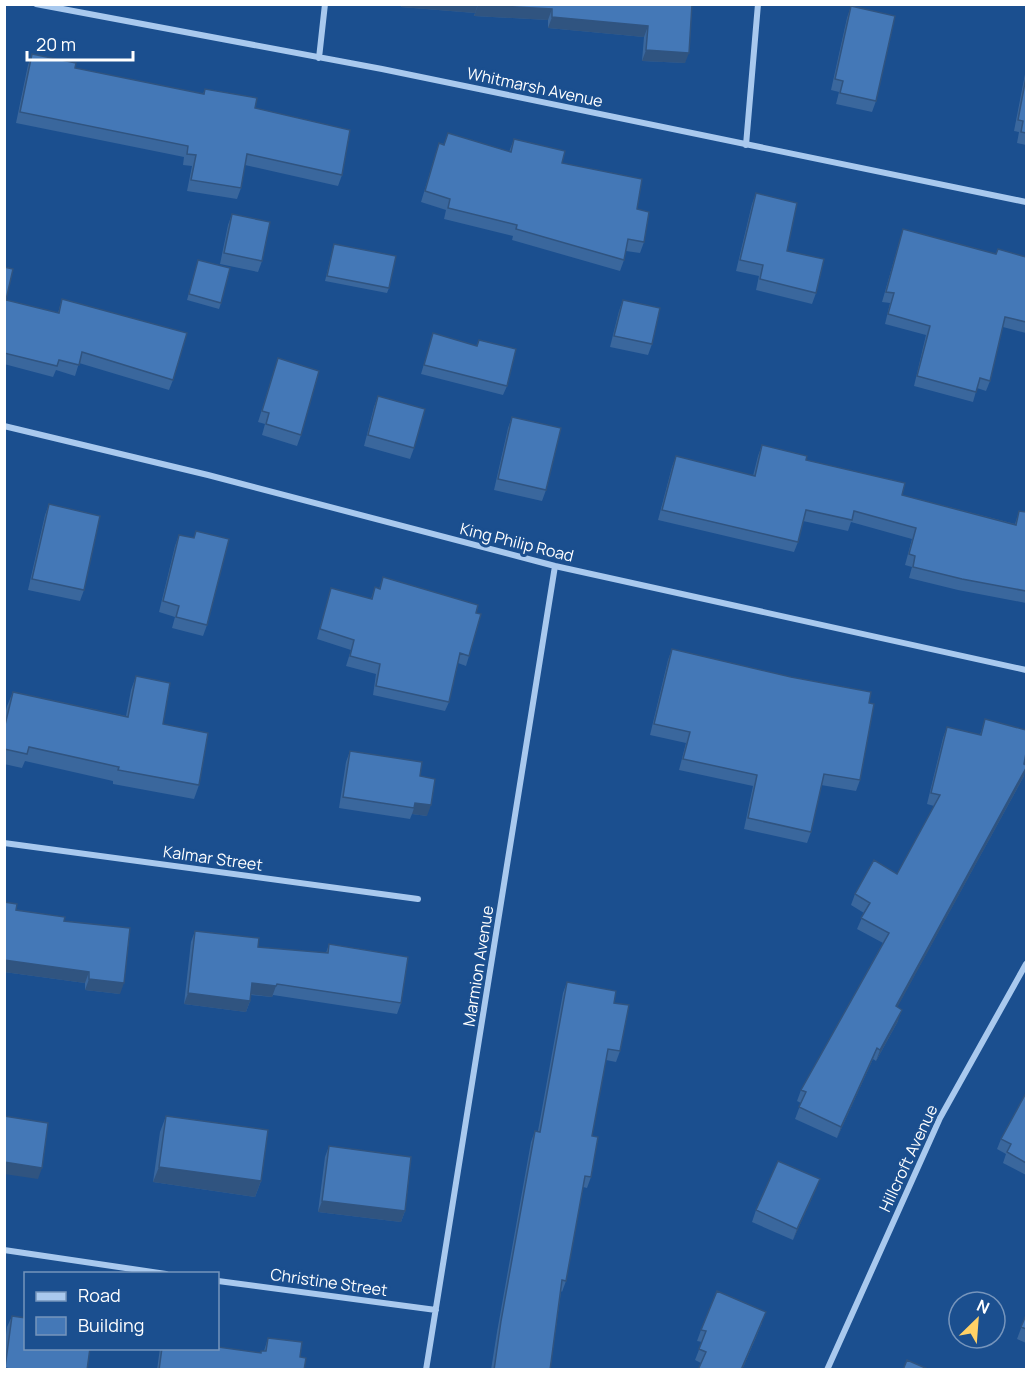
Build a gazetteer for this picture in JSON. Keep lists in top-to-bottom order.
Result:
{
  "streets": {
    "street": [
      "Whitmarsh Avenue",
      "King Philip Road",
      "Kalmar Street",
      "Marmion Avenue",
      "Hillcroft Avenue",
      "Christine Street"
    ]
  },
  "crossings": [
    ["King Philip Road", "Marmion Avenue"],
    ["Marmion Avenue", "Christine Street"]
  ],
  "legend": ["Road", "Building"],
  "scale_bar": "20 m",
  "north": "top right"
}
